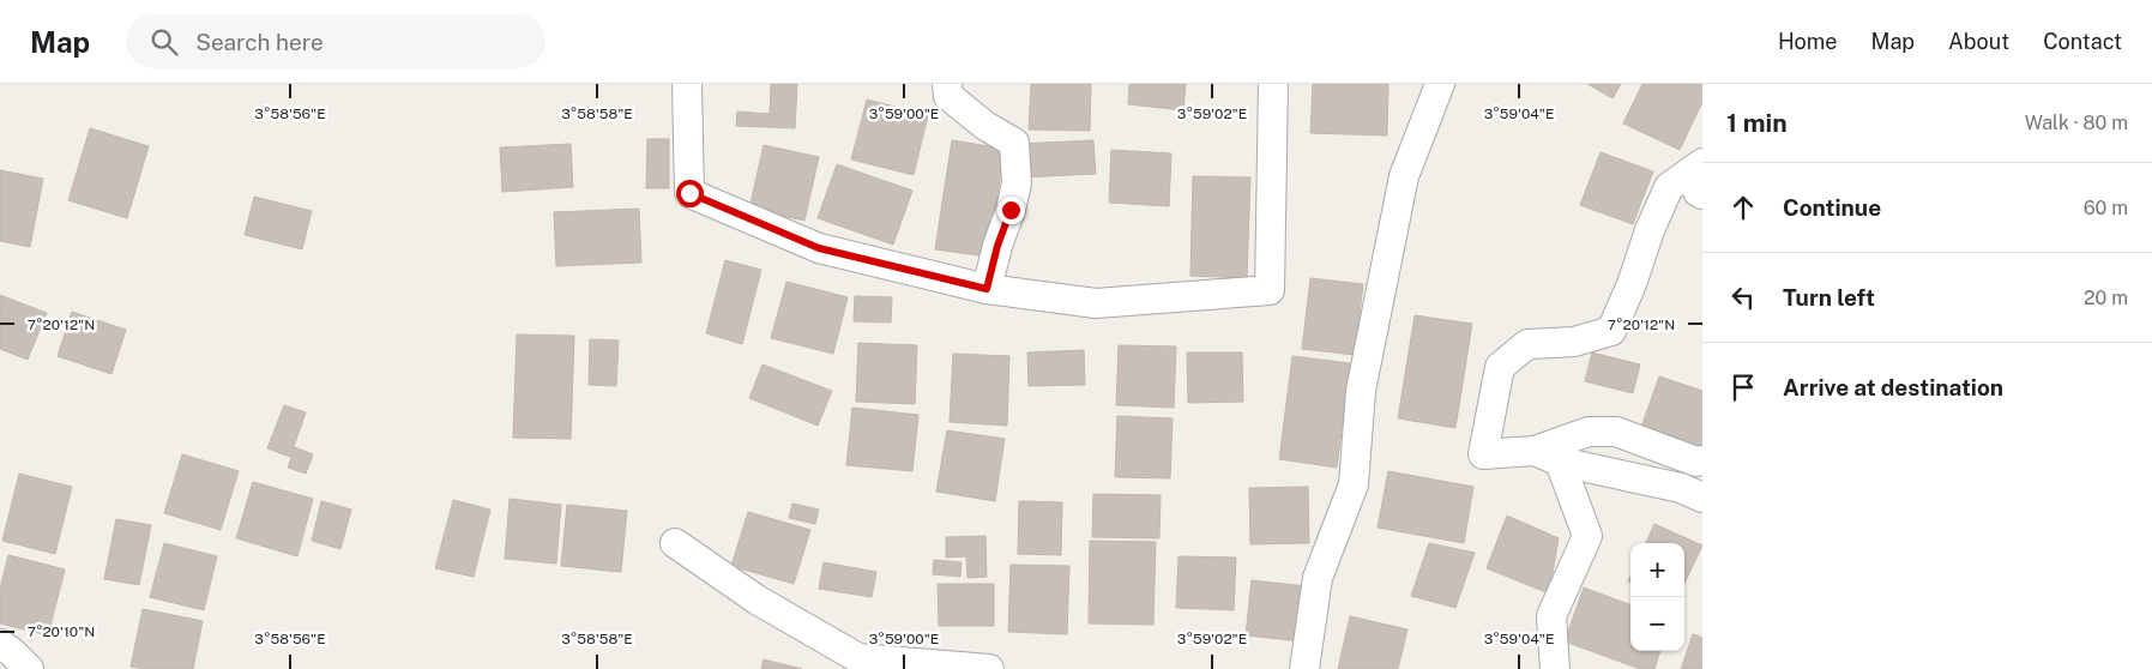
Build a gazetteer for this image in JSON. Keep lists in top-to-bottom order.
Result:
{
  "page": {
    "header": "Map",
    "search": "Search here",
    "nav": [
      "Home",
      "Map",
      "About",
      "Contact"
    ],
    "heading": ["1 min", "Walk · 80 m"],
    "list": [
      ["Continue", "60 m"],
      ["Turn left", "20 m"],
      "Arrive at destination"
    ],
    "map_buttons": ["+", "−"]
  },
  "coordinates": [
    "3°58'56\"E",
    "3°58'58\"E",
    "3°59'00\"E",
    "3°59'02\"E",
    "3°59'04\"E",
    "7°20'12\"N",
    "7°20'10\"N"
  ]
}
